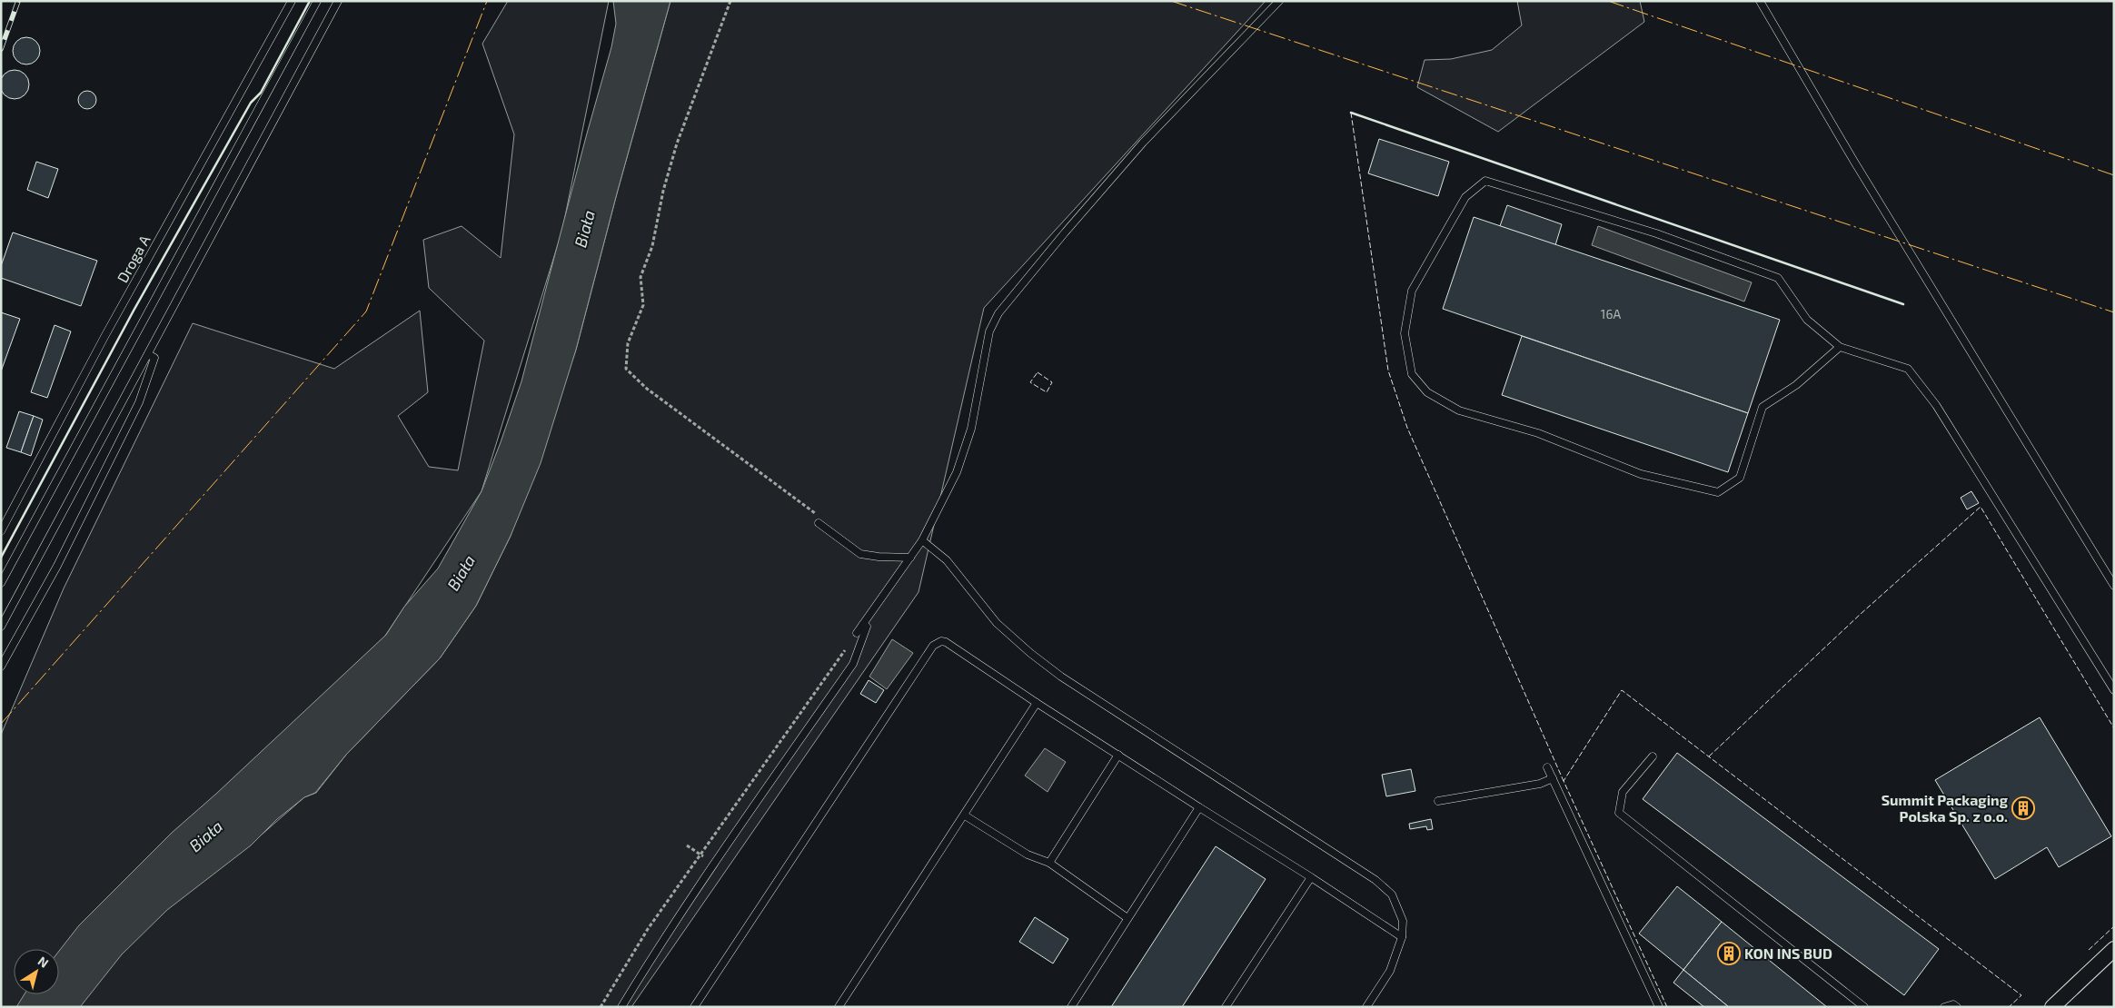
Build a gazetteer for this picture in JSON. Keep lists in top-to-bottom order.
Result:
{
  "streets": {
    "lane": ["Droga A"]
  },
  "water": ["Biała"],
  "places": {
    "building": ["Summit Packaging Polska Sp. z o.o.", "KON INS BUD"]
  },
  "house_numbers": ["16A"],
  "north": "top right"
}
